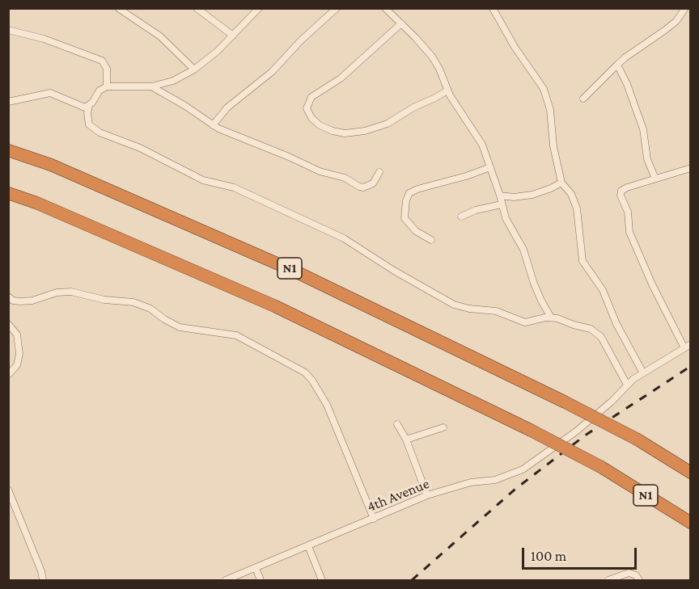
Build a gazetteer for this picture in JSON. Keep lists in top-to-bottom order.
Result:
{
  "streets": {
    "highway": ["N1"],
    "street": ["4th Avenue"]
  },
  "scale_bar": "100 m"
}
